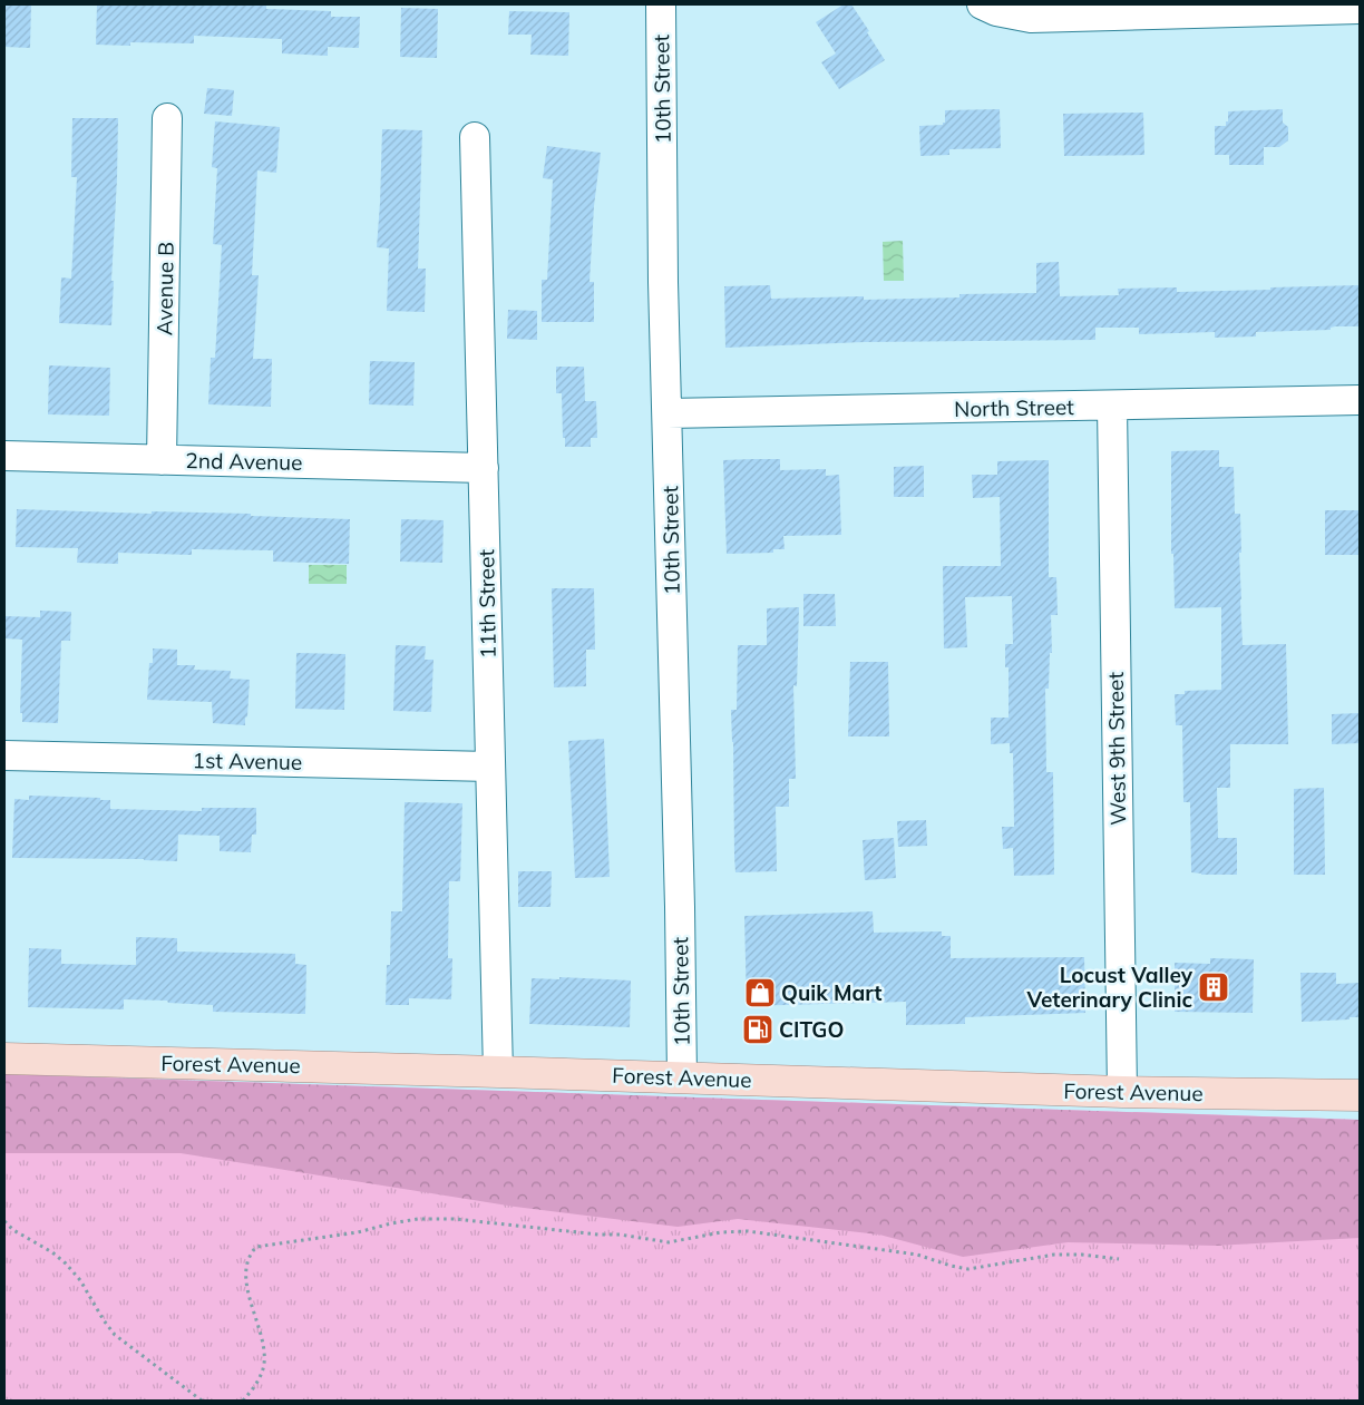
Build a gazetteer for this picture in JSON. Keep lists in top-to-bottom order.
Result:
{
  "streets": {
    "main road": ["Forest Avenue"],
    "street": [
      "10th Street",
      "Avenue B",
      "North Street",
      "2nd Avenue",
      "11th Street",
      "West 9th Street",
      "1st Avenue"
    ]
  },
  "crossings": [
    ["10th Street", "North Street"],
    ["10th Street", "Forest Avenue"],
    ["Avenue B", "2nd Avenue"],
    ["North Street", "West 9th Street"],
    ["2nd Avenue", "11th Street"],
    ["11th Street", "1st Avenue"],
    ["11th Street", "Forest Avenue"],
    ["West 9th Street", "Forest Avenue"]
  ],
  "places": {
    "building": ["Locust Valley Veterinary Clinic"],
    "shop": ["Quik Mart"],
    "fuel station": ["CITGO"]
  }
}
